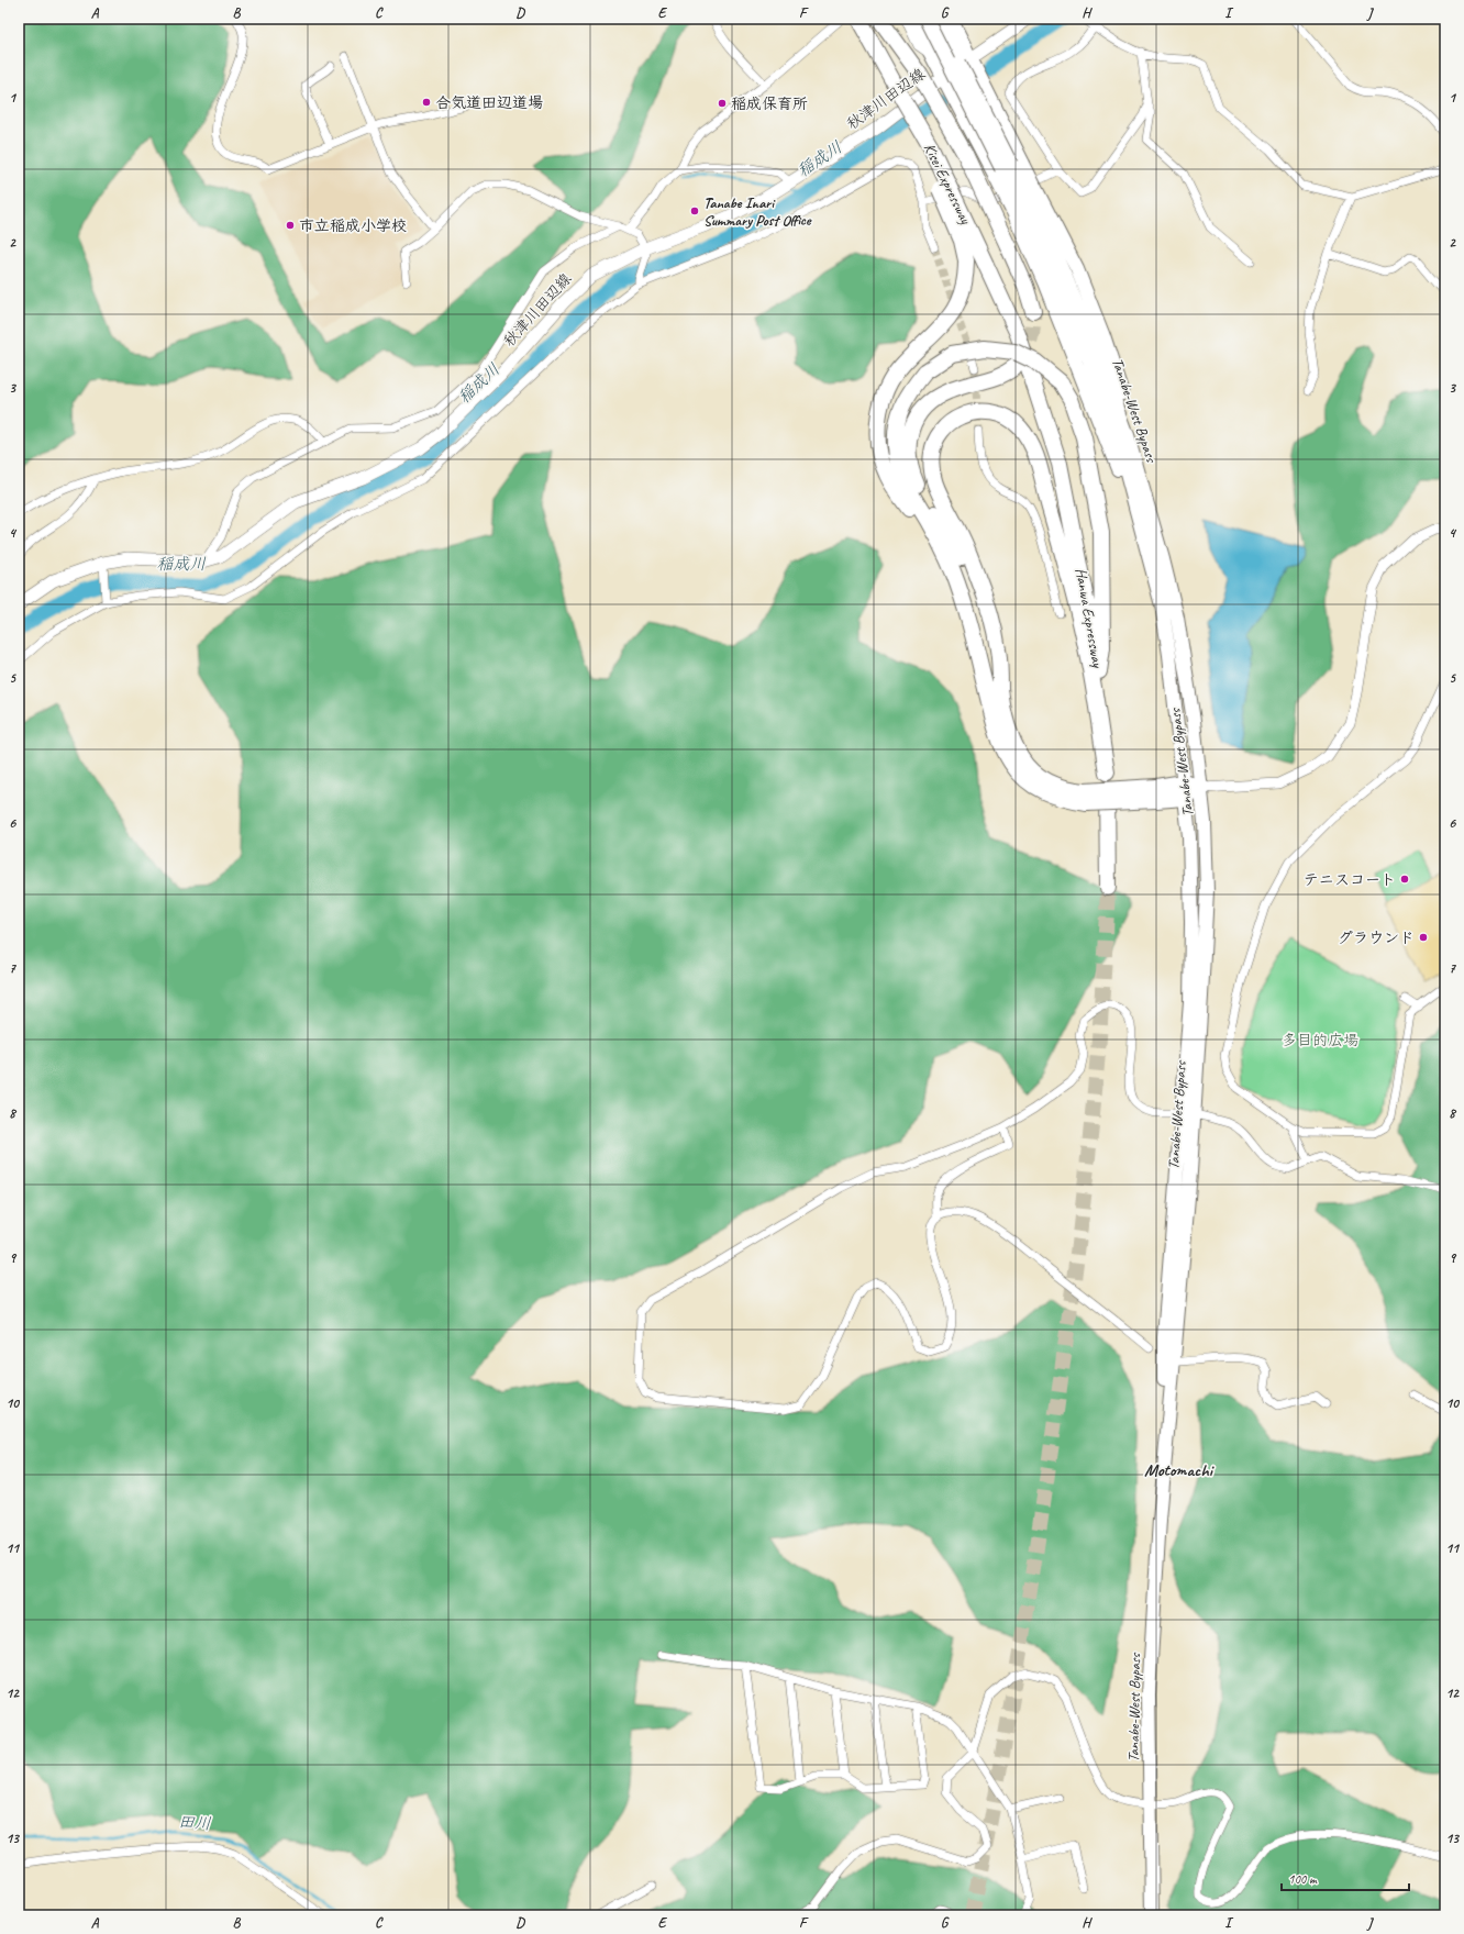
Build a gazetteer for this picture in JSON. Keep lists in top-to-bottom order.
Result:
{
  "streets": {
    "highway": ["Kisei Expressway", "Tanabe-West Bypass", "Hanwa Expressway"],
    "main road": ["秋津川田辺線"]
  },
  "crossings": [
    ["秋津川田辺線", "Tanabe-West Bypass"],
    ["Kisei Expressway", "Hanwa Expressway"]
  ],
  "districts": ["Motomachi"],
  "water": ["稲成川", "田川"],
  "parks": ["多目的広場"],
  "places": [
    "合気道田辺道場",
    "稲成保育所",
    "Tanabe Inari Summary Post Office",
    "市立稲成小学校",
    "テニスコート",
    "グラウンド"
  ],
  "scale_bar": "100 m",
  "grid": {
    "columns": [
      "A",
      "B",
      "C",
      "D",
      "E",
      "F",
      "G",
      "H",
      "I",
      "J"
    ],
    "rows": [
      "1",
      "2",
      "3",
      "4",
      "5",
      "6",
      "7",
      "8",
      "9",
      "10",
      "11",
      "12",
      "13"
    ]
  }
}
